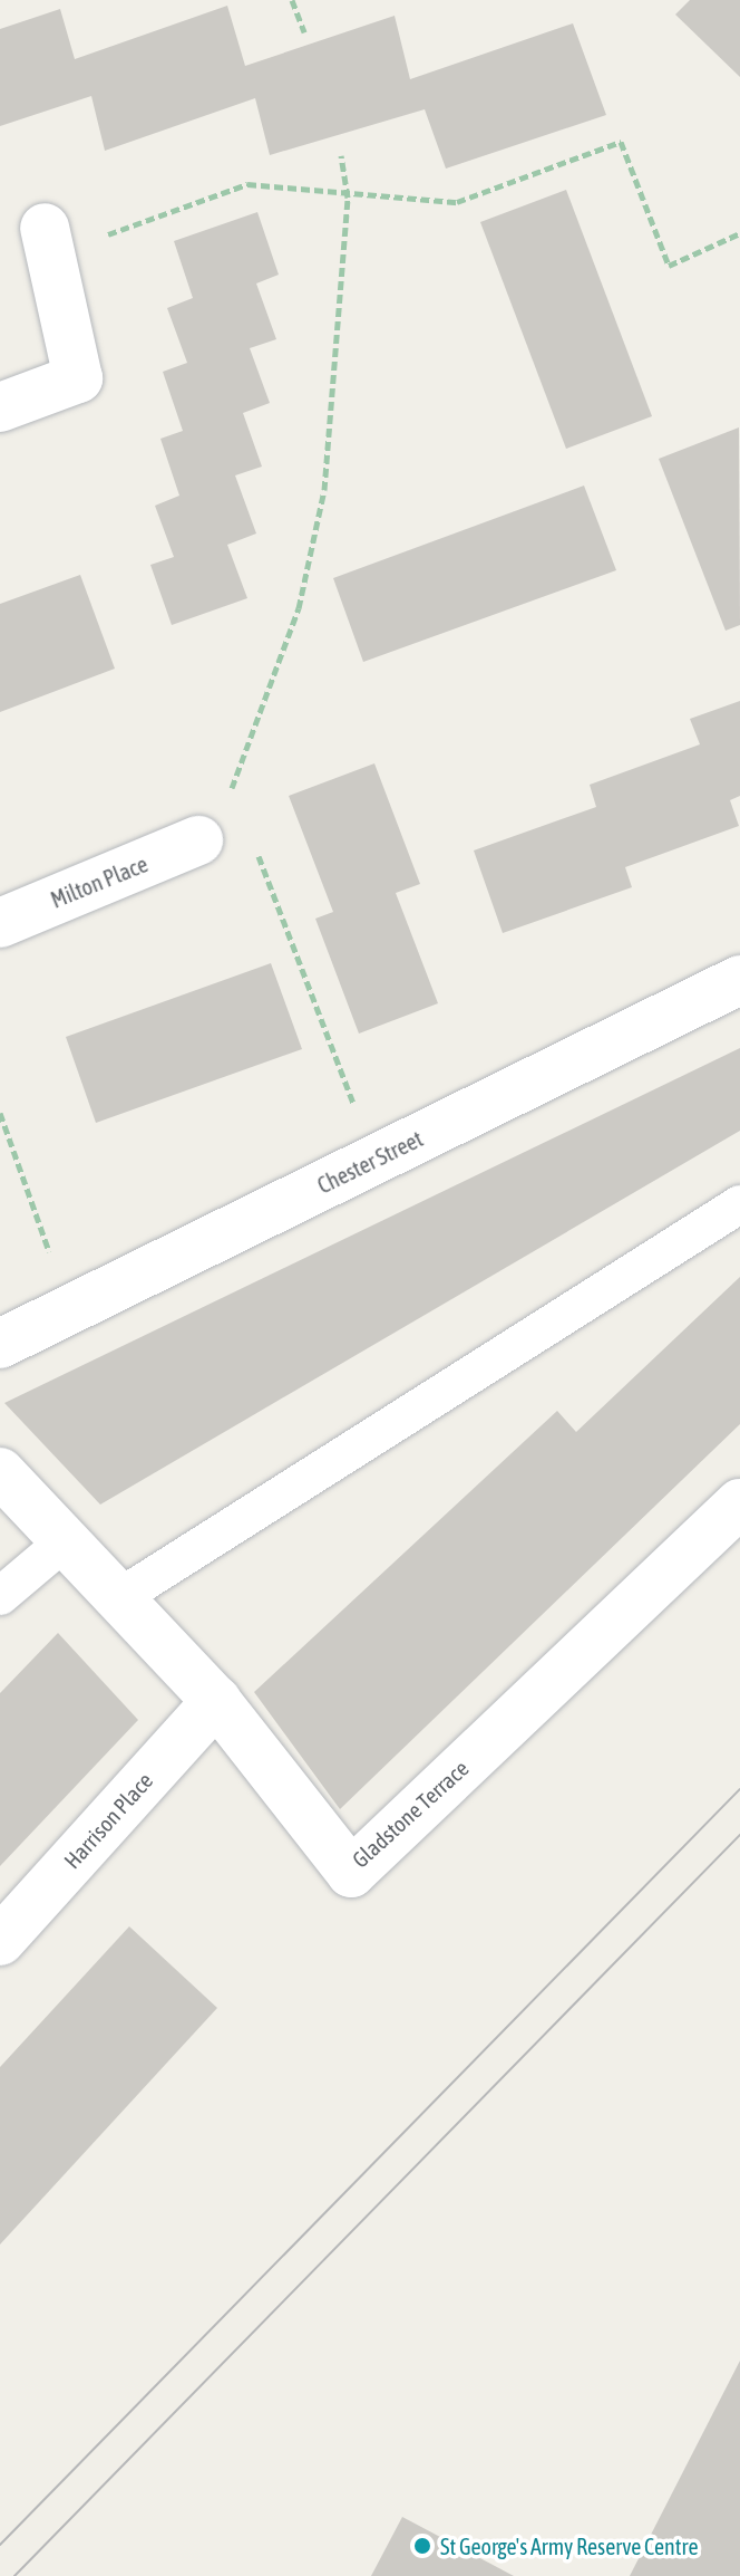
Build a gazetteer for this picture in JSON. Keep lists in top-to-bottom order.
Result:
{
  "streets": {
    "street": [
      "Milton Place",
      "Chester Street",
      "Gladstone Terrace",
      "Harrison Place"
    ]
  },
  "crossings": [
    ["Gladstone Terrace", "Harrison Place"]
  ],
  "places": ["St George's Army Reserve Centre"]
}
